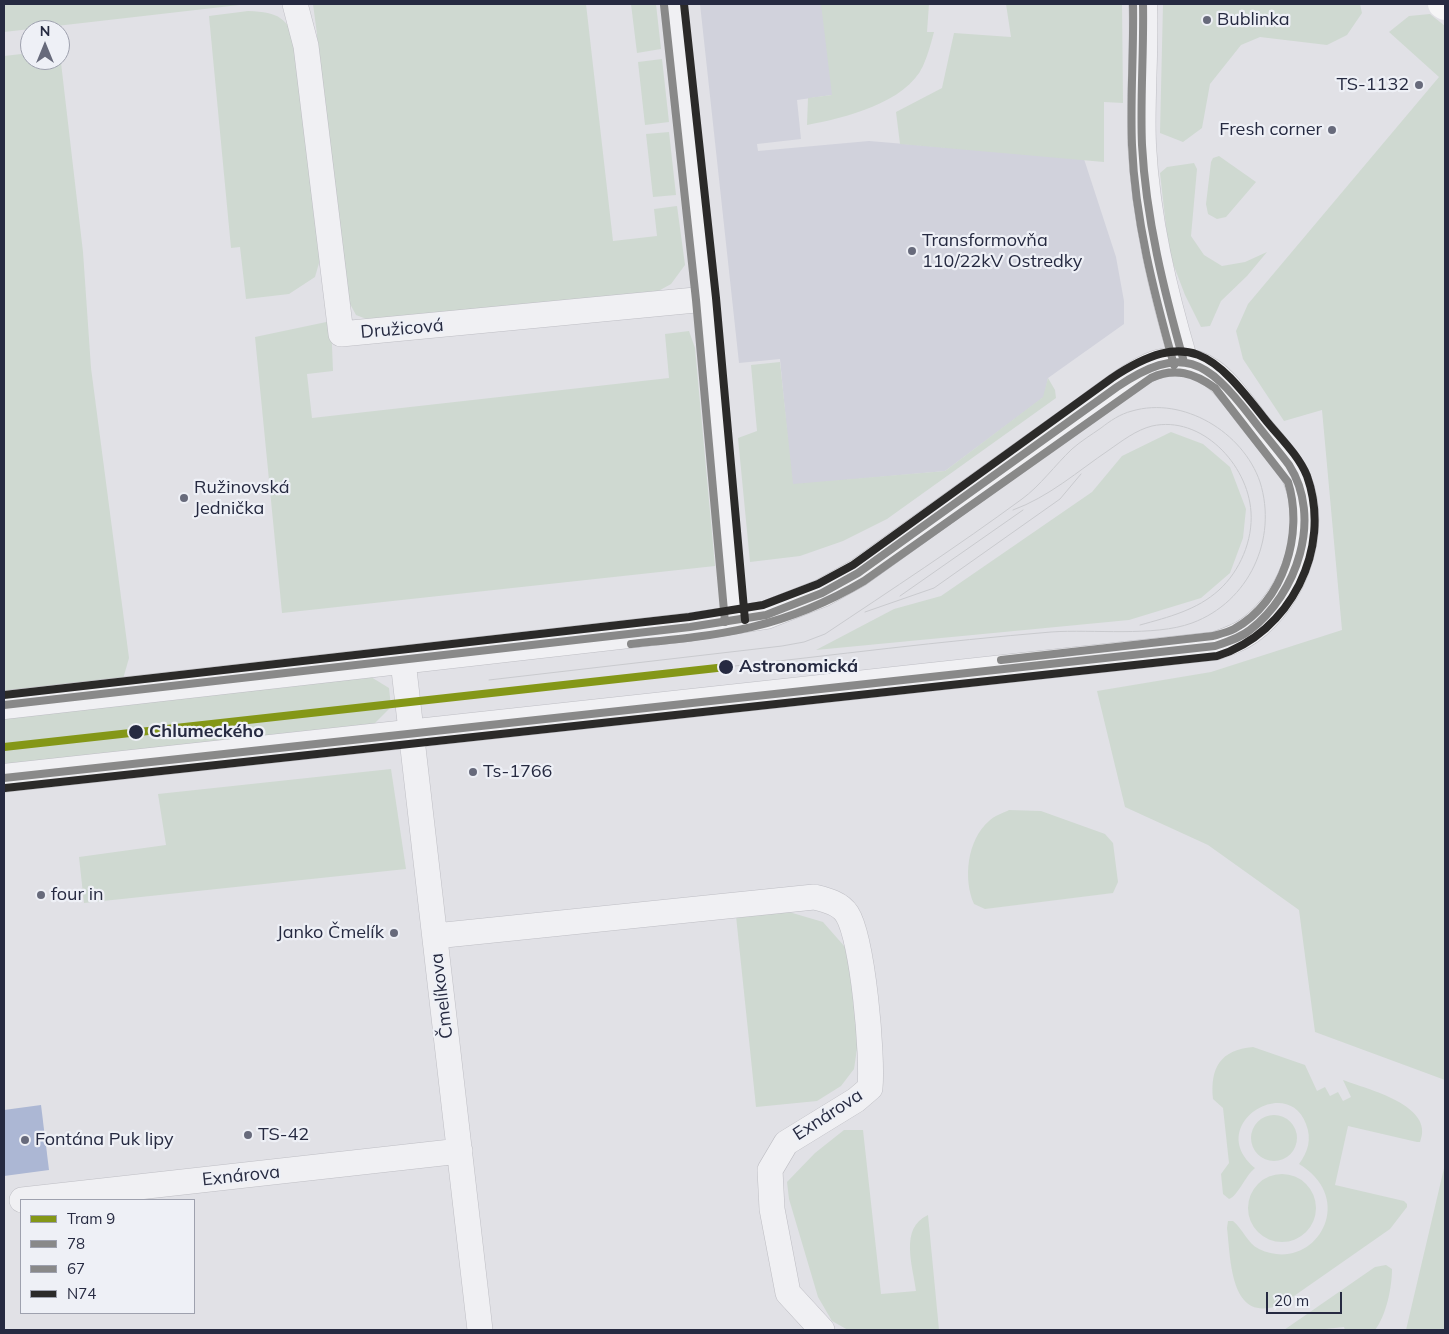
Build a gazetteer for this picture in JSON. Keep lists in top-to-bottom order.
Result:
{
  "streets": {
    "street": ["Družicová", "Čmelíkova", "Exnárova"]
  },
  "crossings": [
    ["Čmelíkova", "Exnárova"]
  ],
  "places": [
    "Bublinka",
    "TS-1132",
    "Fresh corner",
    "Transformovňa 110/22kV Ostredky",
    "Ružinovská Jednička",
    "Astronomická",
    "Chlumeckého",
    "Ts-1766",
    "four in",
    "Janko Čmelík",
    "TS-42",
    "Fontána Puk lipy"
  ],
  "lines": [
    "transit line 78",
    "transit line 67",
    "transit line N74",
    "tram line 9"
  ],
  "legend": [
    "Tram 9",
    "78",
    "67",
    "N74"
  ],
  "scale_bar": "20 m",
  "north": "top"
}
